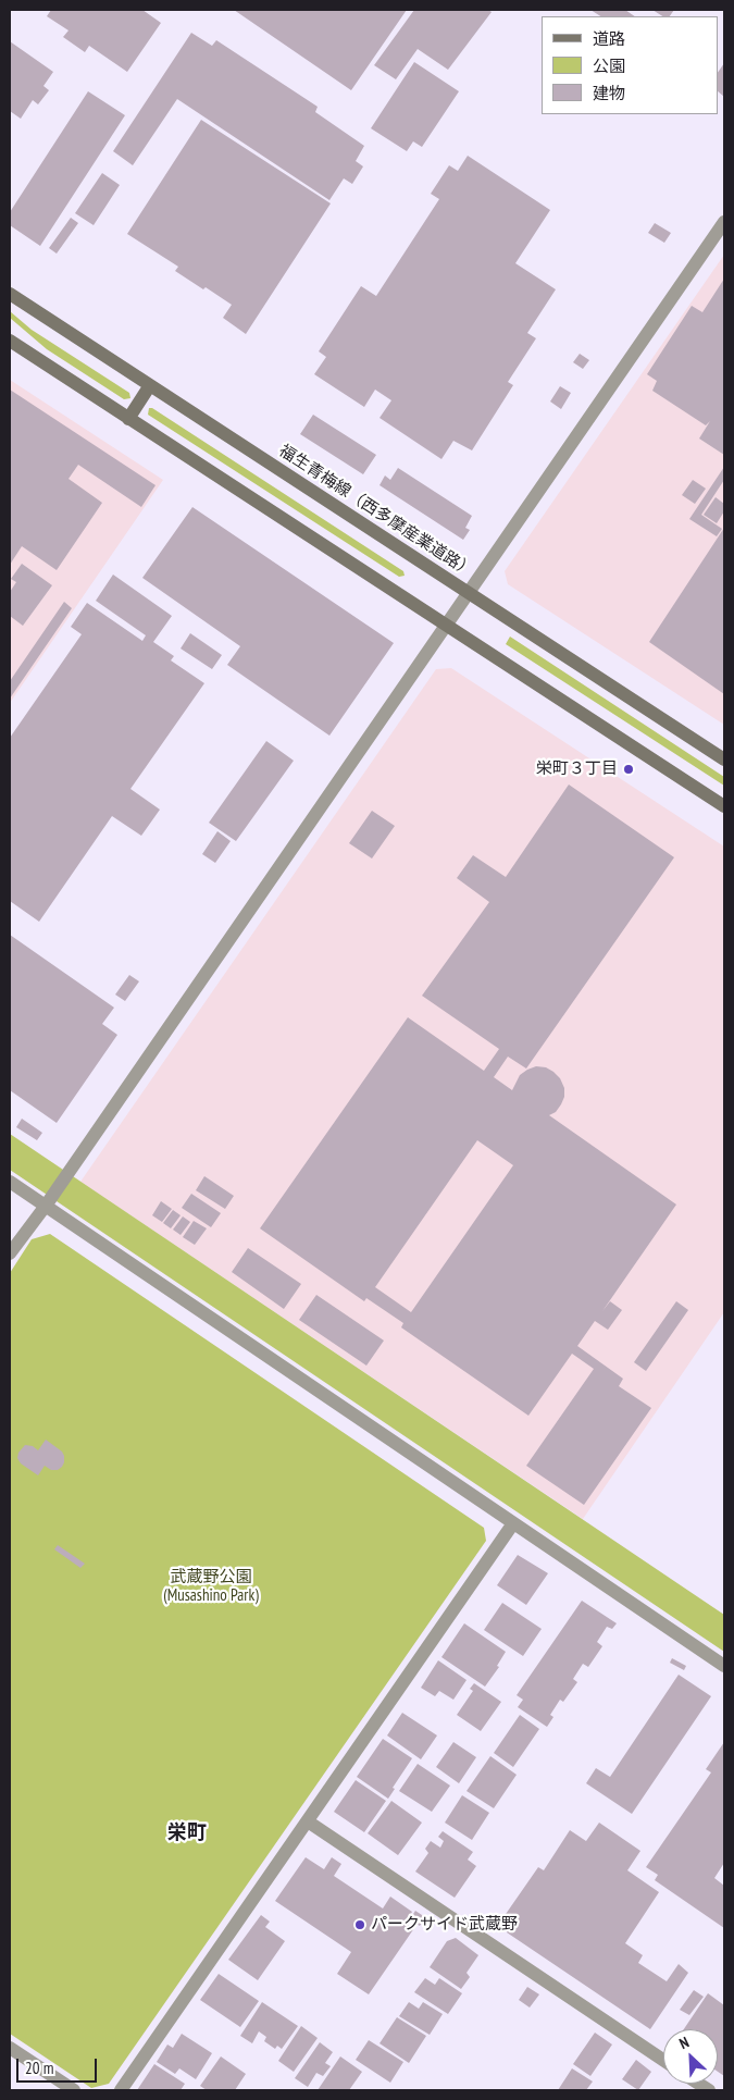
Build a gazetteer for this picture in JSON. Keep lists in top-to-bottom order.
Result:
{
  "streets": {
    "main road": ["福生青梅線（西多摩産業道路）"]
  },
  "districts": ["栄町"],
  "parks": ["武蔵野公園 (Musashino Park)"],
  "places": ["栄町３丁目", "パークサイド武蔵野"],
  "legend": ["道路", "公園", "建物"],
  "scale_bar": "20 m",
  "north": "top left"
}
